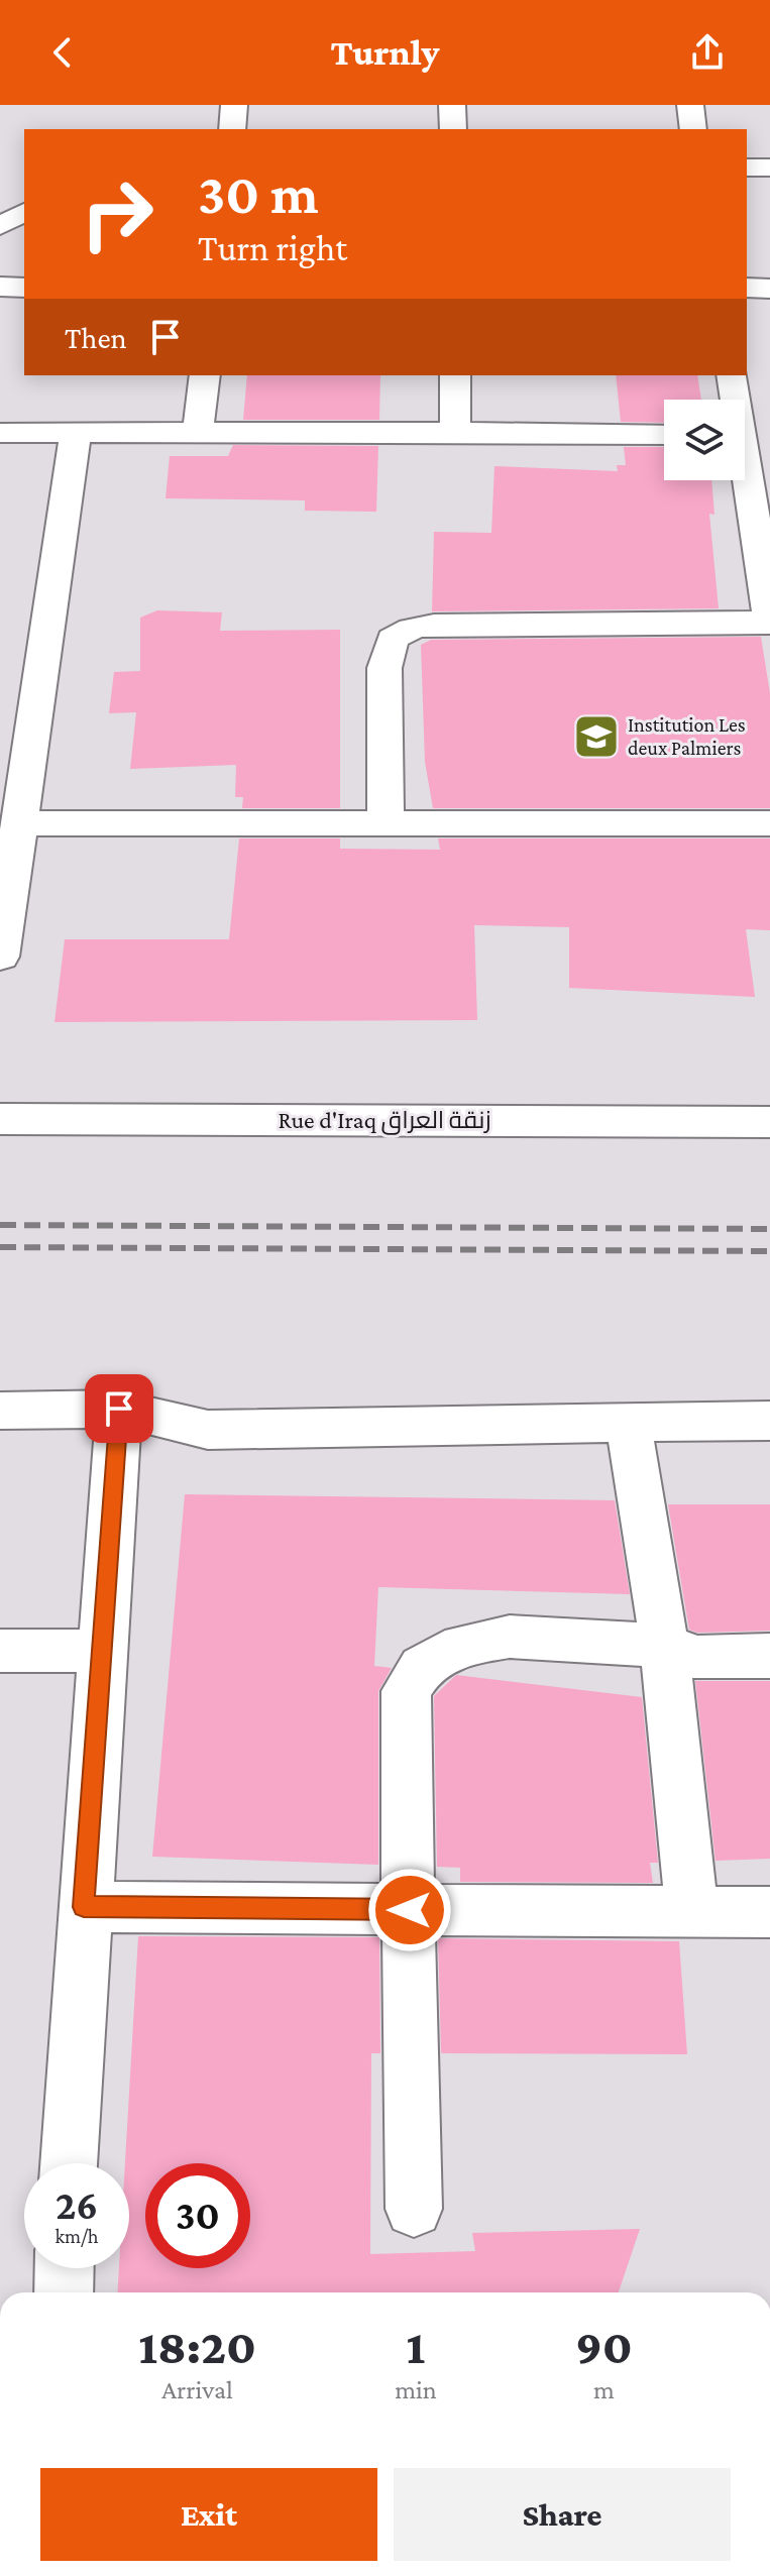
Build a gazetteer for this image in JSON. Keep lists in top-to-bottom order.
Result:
{
  "streets": {
    "street": ["Rue d'Iraq زنقة العراق"]
  },
  "places": {
    "school or university": ["Institution Les deux Palmiers"]
  },
  "page": {
    "header": "Turnly",
    "turn": ["30 m", "Turn right"],
    "then": "Then",
    "speed": "26 km/h",
    "limit": "30",
    "eta": [
      "18:20",
      "Arrival",
      "1",
      "min",
      "90",
      "m"
    ],
    "buttons": ["Exit", "Share"]
  }
}
